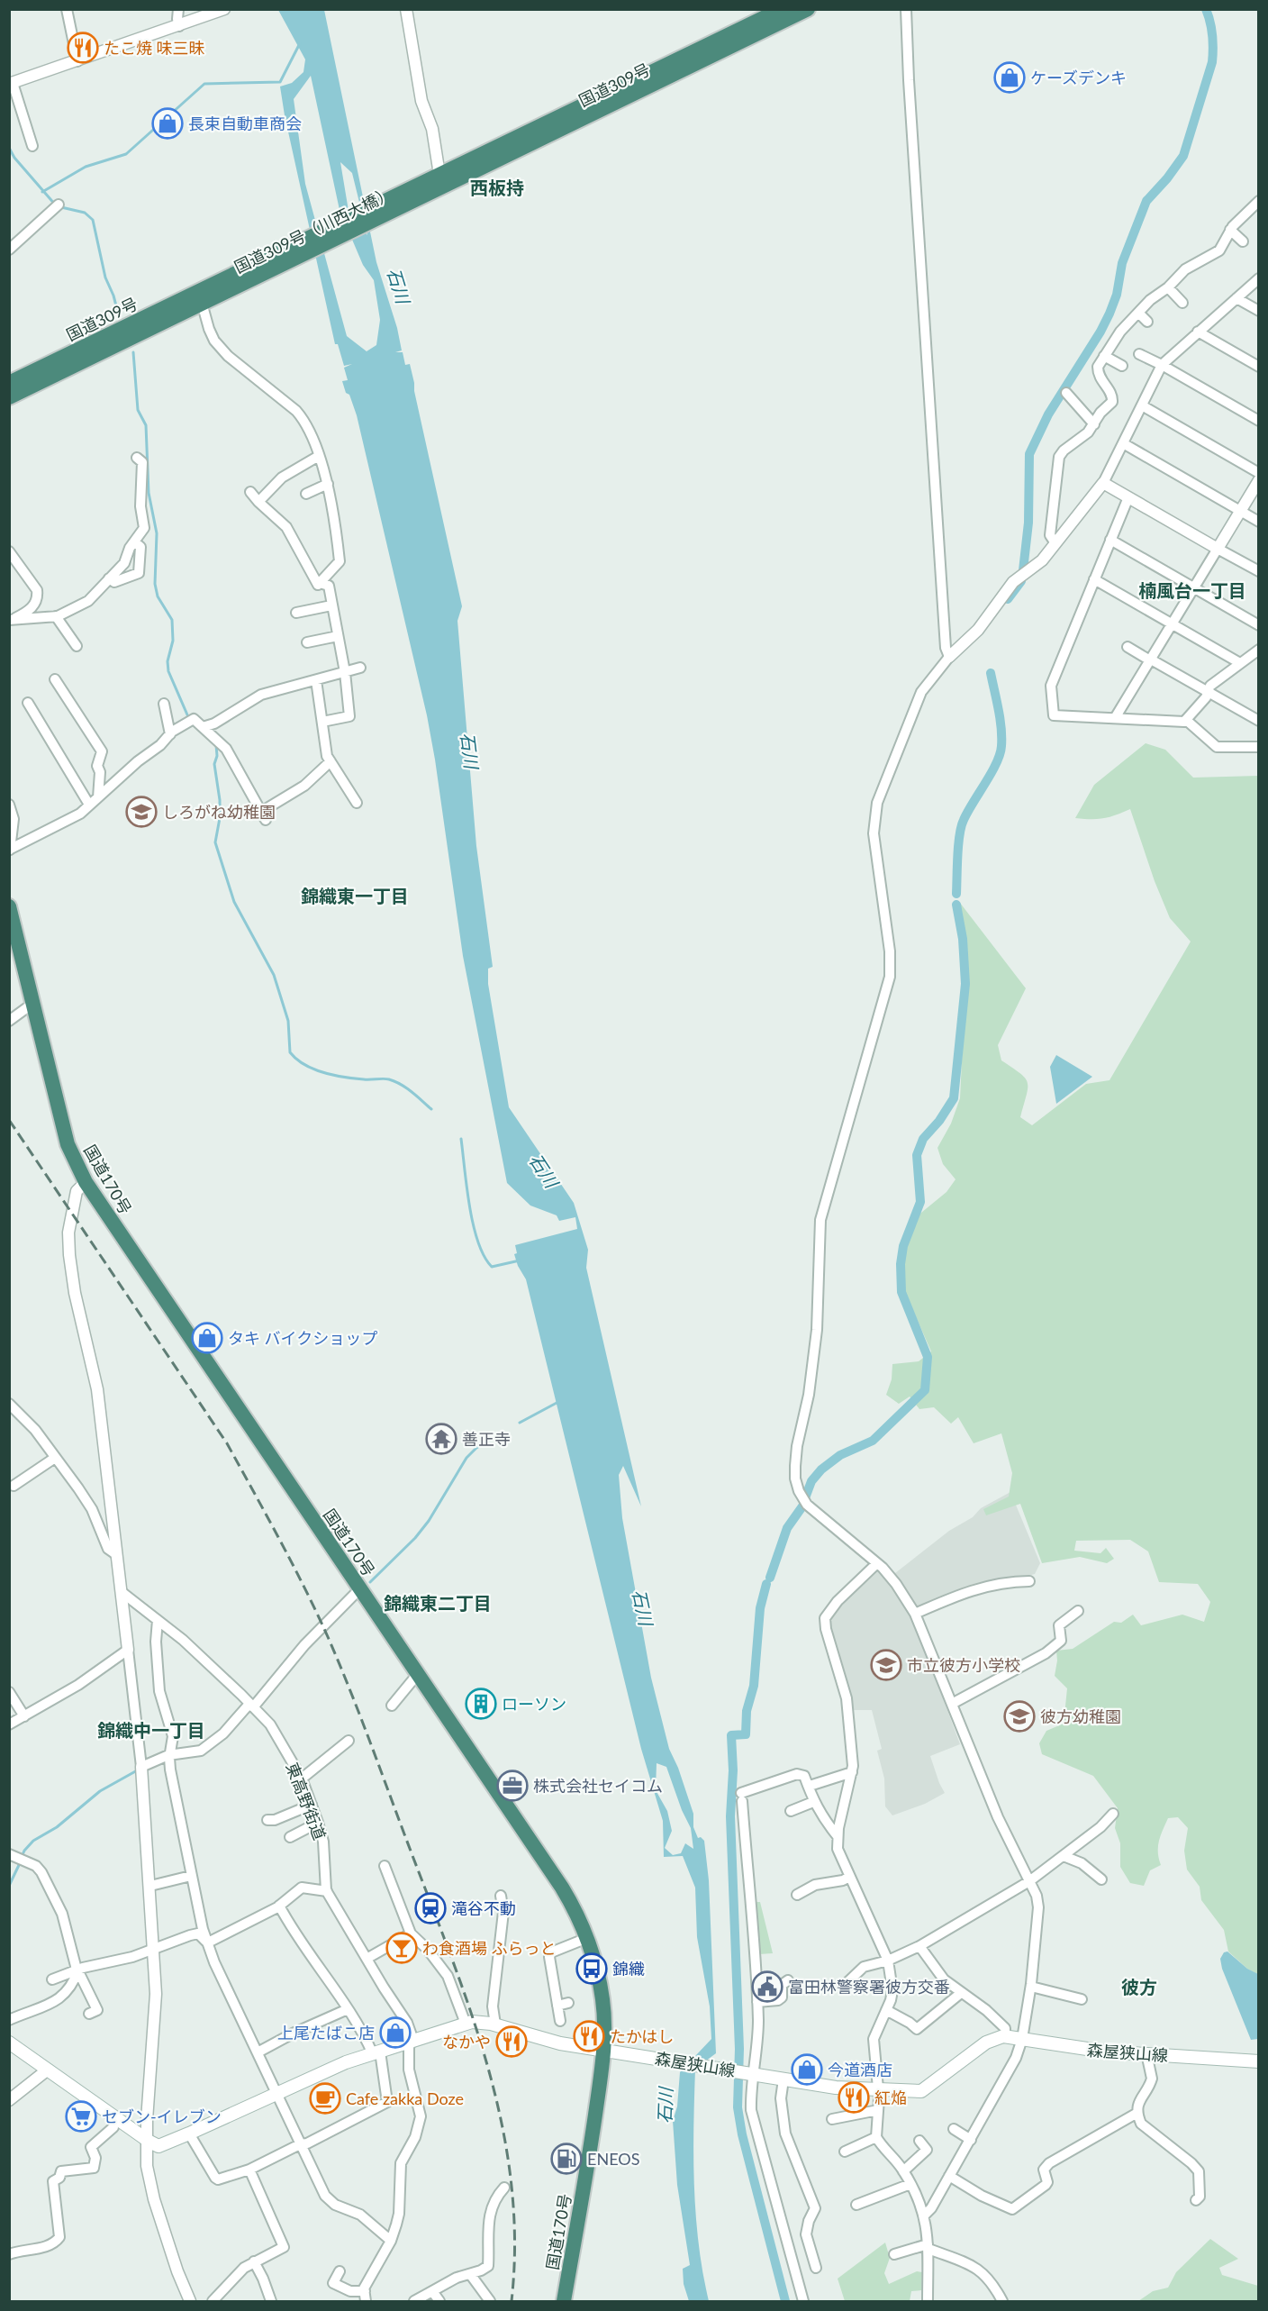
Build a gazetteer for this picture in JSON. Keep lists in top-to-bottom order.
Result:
{
  "streets": {
    "highway": ["国道309号", "国道309号（川西大橋）", "国道170号"],
    "main road": ["森屋狭山線"],
    "street": ["東高野街道"]
  },
  "crossings": [
    ["国道309号", "国道309号（川西大橋）"],
    ["国道170号", "森屋狭山線"],
    ["東高野街道", "森屋狭山線"]
  ],
  "districts": [
    "西板持",
    "楠風台一丁目",
    "錦織東一丁目",
    "錦織東二丁目",
    "錦織中一丁目",
    "彼方"
  ],
  "water": ["石川"],
  "places": {
    "restaurant": [
      "たこ焼 味三昧",
      "たかはし",
      "なかや",
      "紅焔"
    ],
    "shop": [
      "ケーズデンキ",
      "長束自動車商会",
      "タキ バイクショップ",
      "上尾たばこ店",
      "今道酒店"
    ],
    "school or university": ["しろがね幼稚園", "市立彼方小学校", "彼方幼稚園"],
    "temple": ["善正寺"],
    "building": ["ローソン"],
    "office": ["株式会社セイコム"],
    "station": ["滝谷不動"],
    "bar": ["わ食酒場 ふらっと"],
    "bus stop": ["錦織"],
    "public building": ["富田林警察署彼方交番"],
    "cafe": ["Cafe zakka Doze"],
    "supermarket": ["セブン-イレブン"],
    "fuel station": ["ENEOS"]
  }
}
